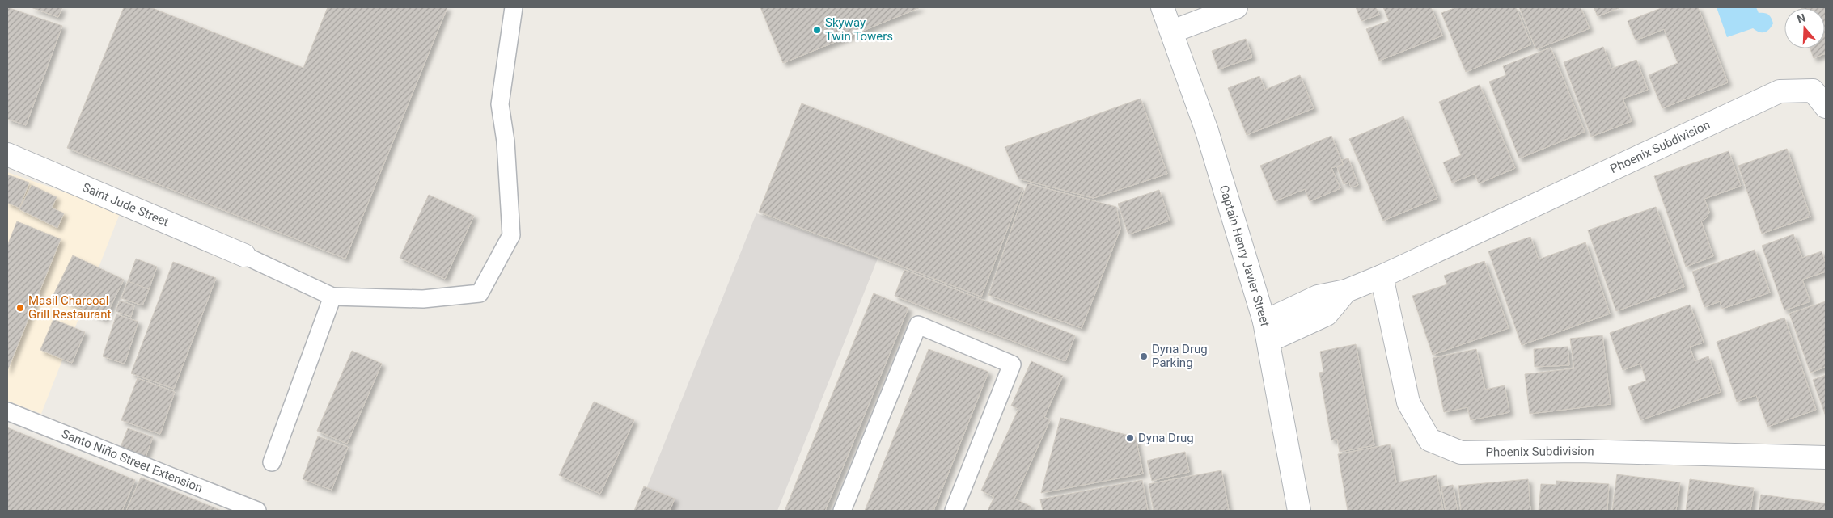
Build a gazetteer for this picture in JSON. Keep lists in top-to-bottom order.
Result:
{
  "streets": {
    "street": ["Phoenix Subdivision", "Saint Jude Street", "Captain Henry Javier Street"],
    "lane": ["Santo Niño Street Extension"]
  },
  "crossings": [
    ["Phoenix Subdivision", "Captain Henry Javier Street"]
  ],
  "places": [
    "Skyway Twin Towers",
    "Masil Charcoal Grill Restaurant",
    "Dyna Drug Parking",
    "Dyna Drug"
  ],
  "north": "top"
}
